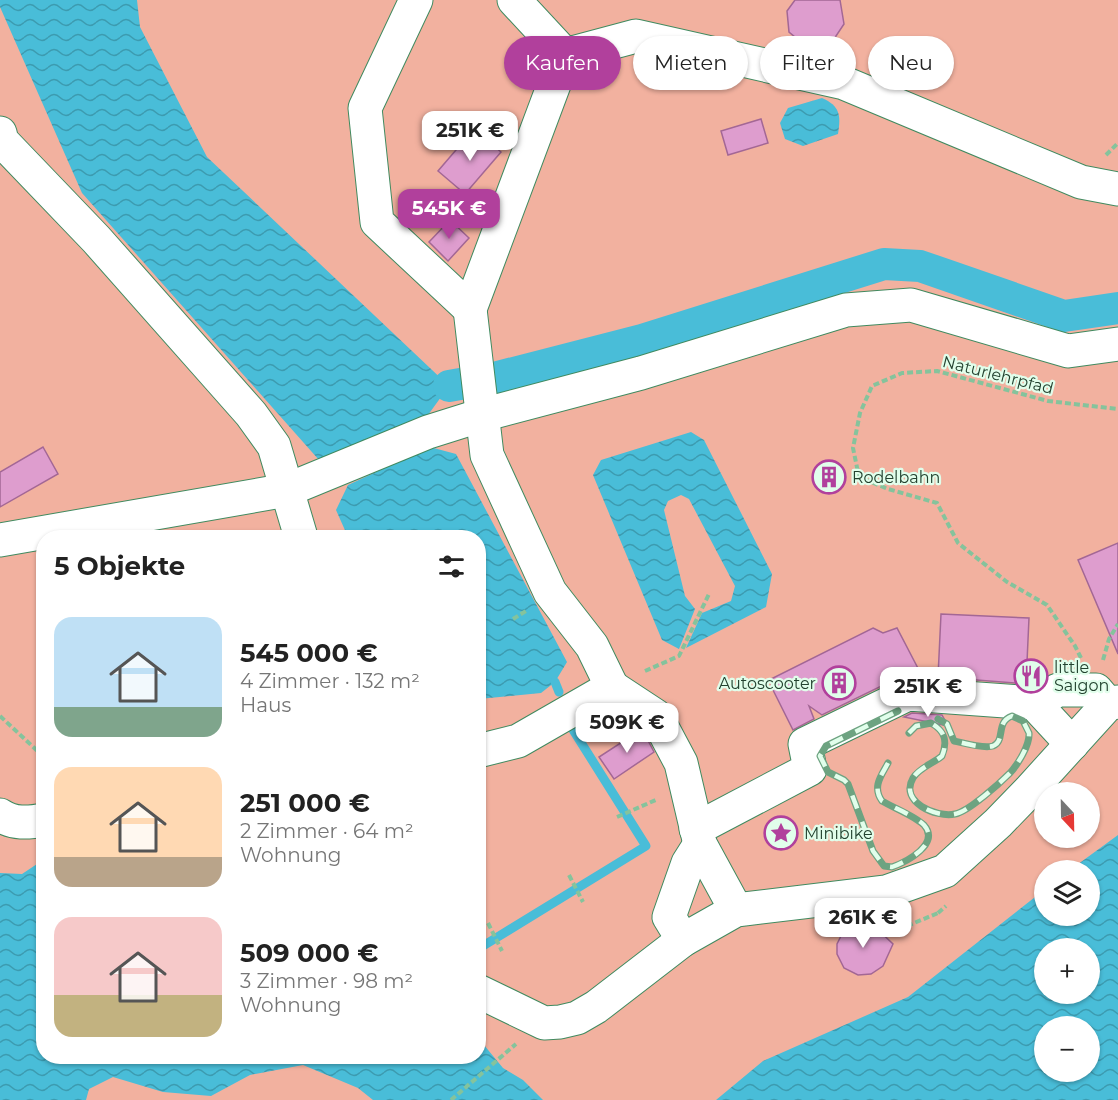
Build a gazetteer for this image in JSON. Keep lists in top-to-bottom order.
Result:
{
  "streets": {
    "path": ["Naturlehrpfad"]
  },
  "places": {
    "building": ["Rodelbahn", "Autoscooter"],
    "restaurant": ["little Saigon"],
    "place": ["Minibike"]
  },
  "north": "bottom",
  "page": {
    "chip": [
      "Kaufen",
      "Mieten",
      "Filter",
      "Neu"
    ],
    "price": [
      "251K €",
      "545K €",
      "251K €",
      "509K €",
      "261K €"
    ],
    "heading": "5 Objekte",
    "list": [
      {
        "name": "545 000 €",
        "note": "4 Zimmer · 132 m² · Haus"
      },
      {
        "name": "251 000 €",
        "note": "2 Zimmer · 64 m² · Wohnung"
      },
      {
        "name": "509 000 €",
        "note": "3 Zimmer · 98 m² · Wohnung"
      }
    ],
    "map_buttons": ["+", "−"]
  }
}
